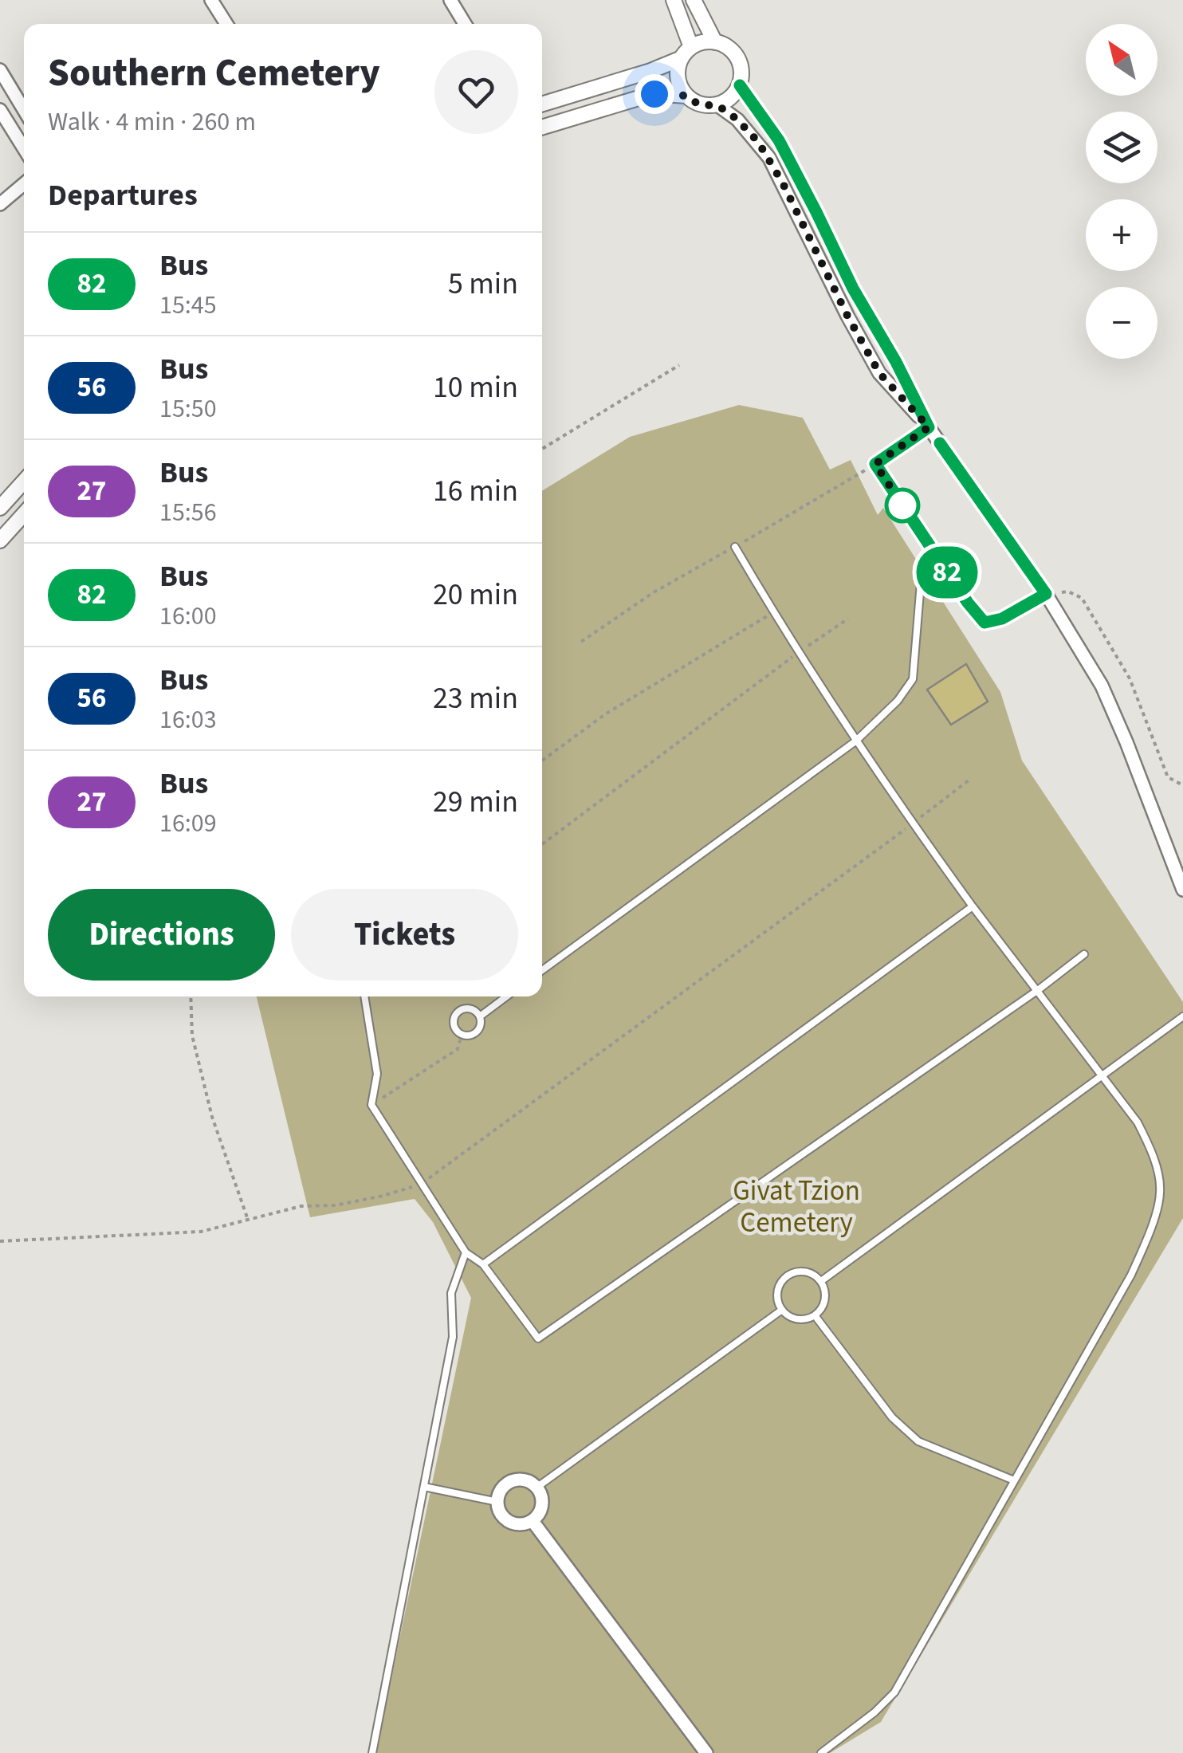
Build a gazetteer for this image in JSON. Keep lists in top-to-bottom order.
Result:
{
  "parks": ["Givat Tzion Cemetery"],
  "lines": ["bus line 82"],
  "north": "top left",
  "page": {
    "on_map": "82",
    "map_buttons": ["+", "−"],
    "heading": [
      ["Southern Cemetery", "Walk · 4 min · 260 m"],
      "Departures"
    ],
    "list": [
      {
        "mark": "82",
        "name": "Bus",
        "note": "15:45",
        "value": "5 min"
      },
      {
        "mark": "56",
        "name": "Bus",
        "note": "15:50",
        "value": "10 min"
      },
      {
        "mark": "27",
        "name": "Bus",
        "note": "15:56",
        "value": "16 min"
      },
      {
        "mark": "82",
        "name": "Bus",
        "note": "16:00",
        "value": "20 min"
      },
      {
        "mark": "56",
        "name": "Bus",
        "note": "16:03",
        "value": "23 min"
      },
      {
        "mark": "27",
        "name": "Bus",
        "note": "16:09",
        "value": "29 min"
      }
    ],
    "buttons": ["Directions", "Tickets"]
  }
}
